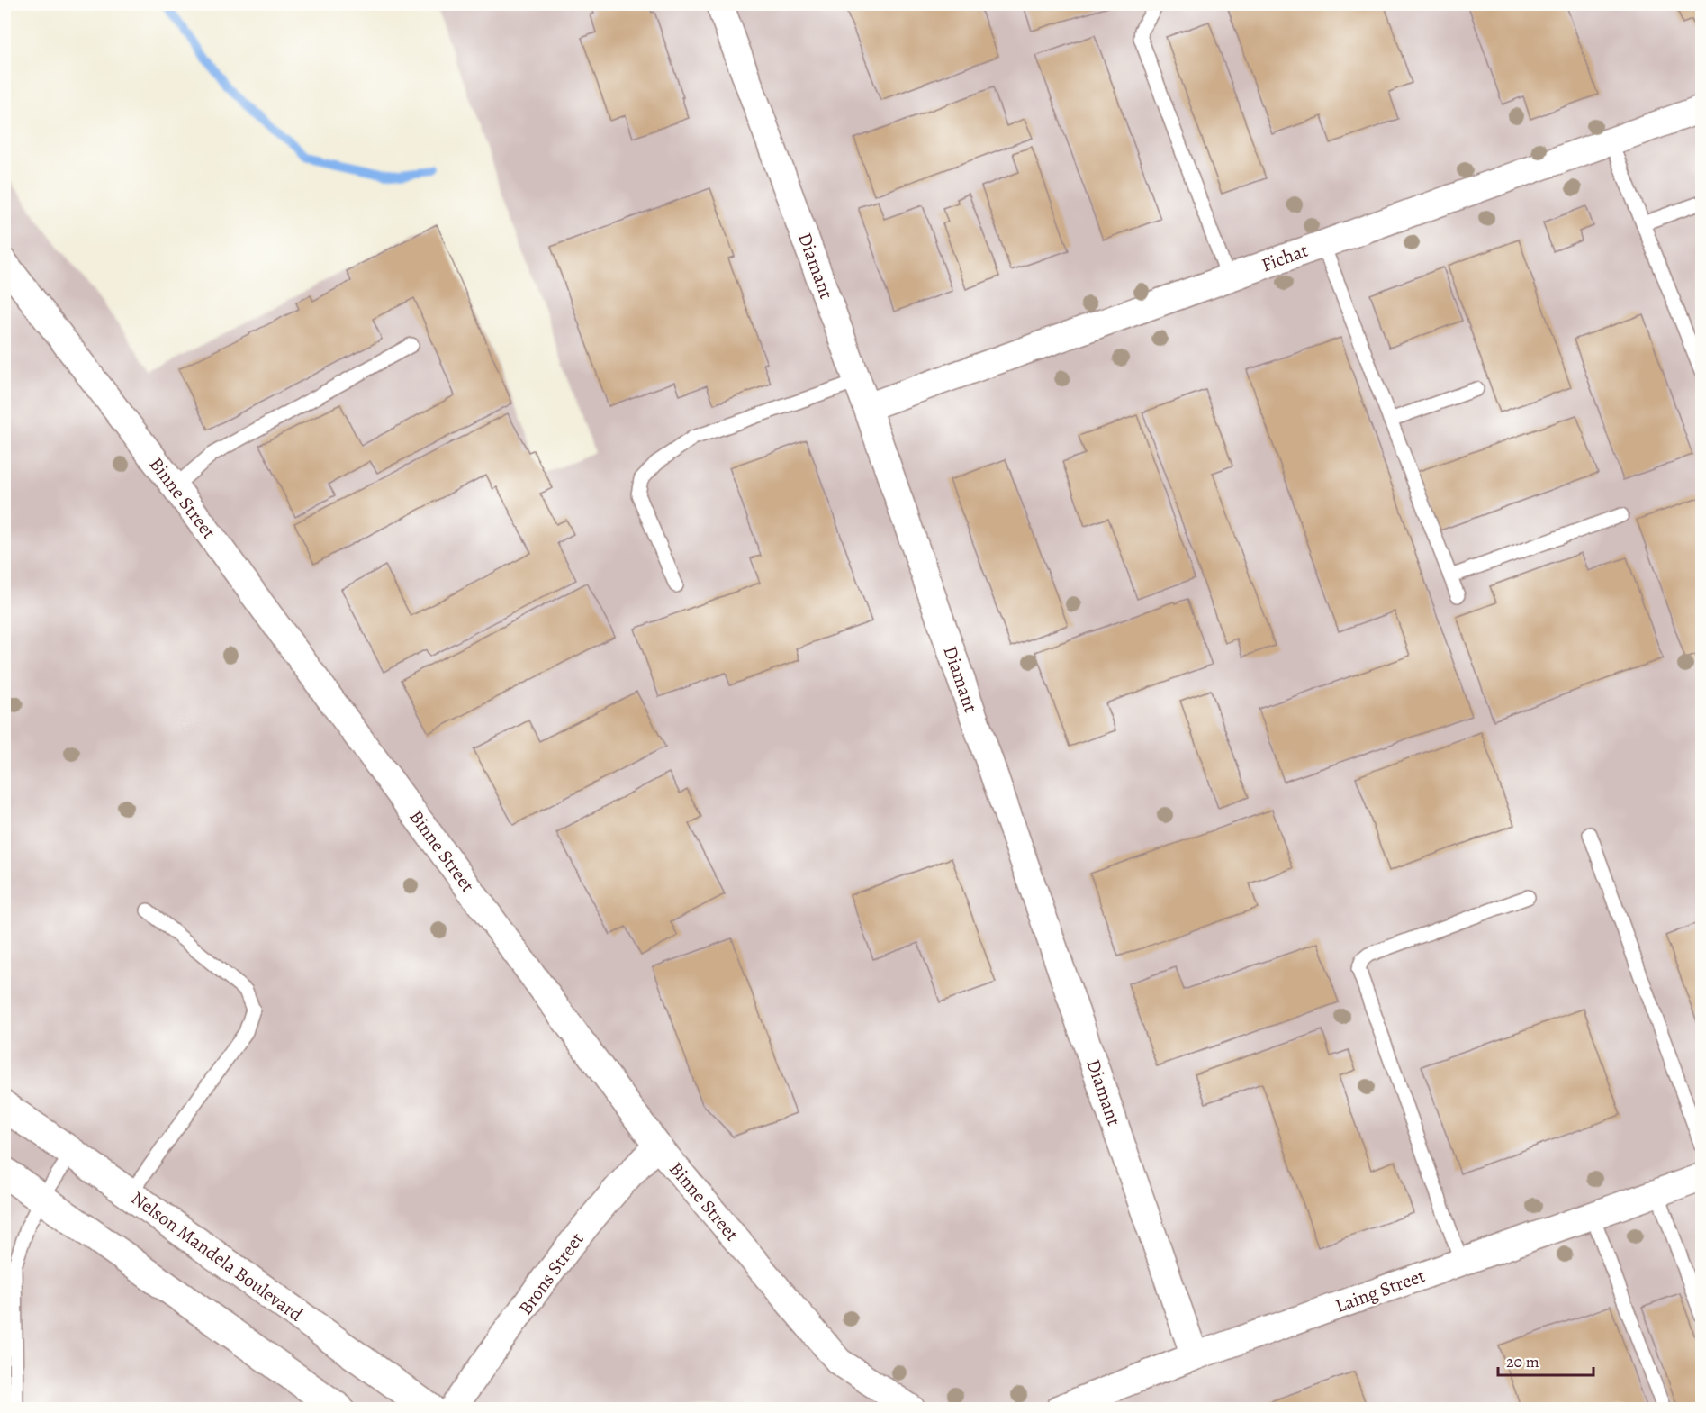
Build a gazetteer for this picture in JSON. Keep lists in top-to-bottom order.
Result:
{
  "streets": {
    "street": [
      "Fichat",
      "Diamant",
      "Binne Street",
      "Nelson Mandela Boulevard",
      "Brons Street",
      "Laing Street"
    ]
  },
  "crossings": [
    ["Fichat", "Diamant"],
    ["Diamant", "Laing Street"],
    ["Binne Street", "Brons Street"]
  ],
  "scale_bar": "20 m"
}
